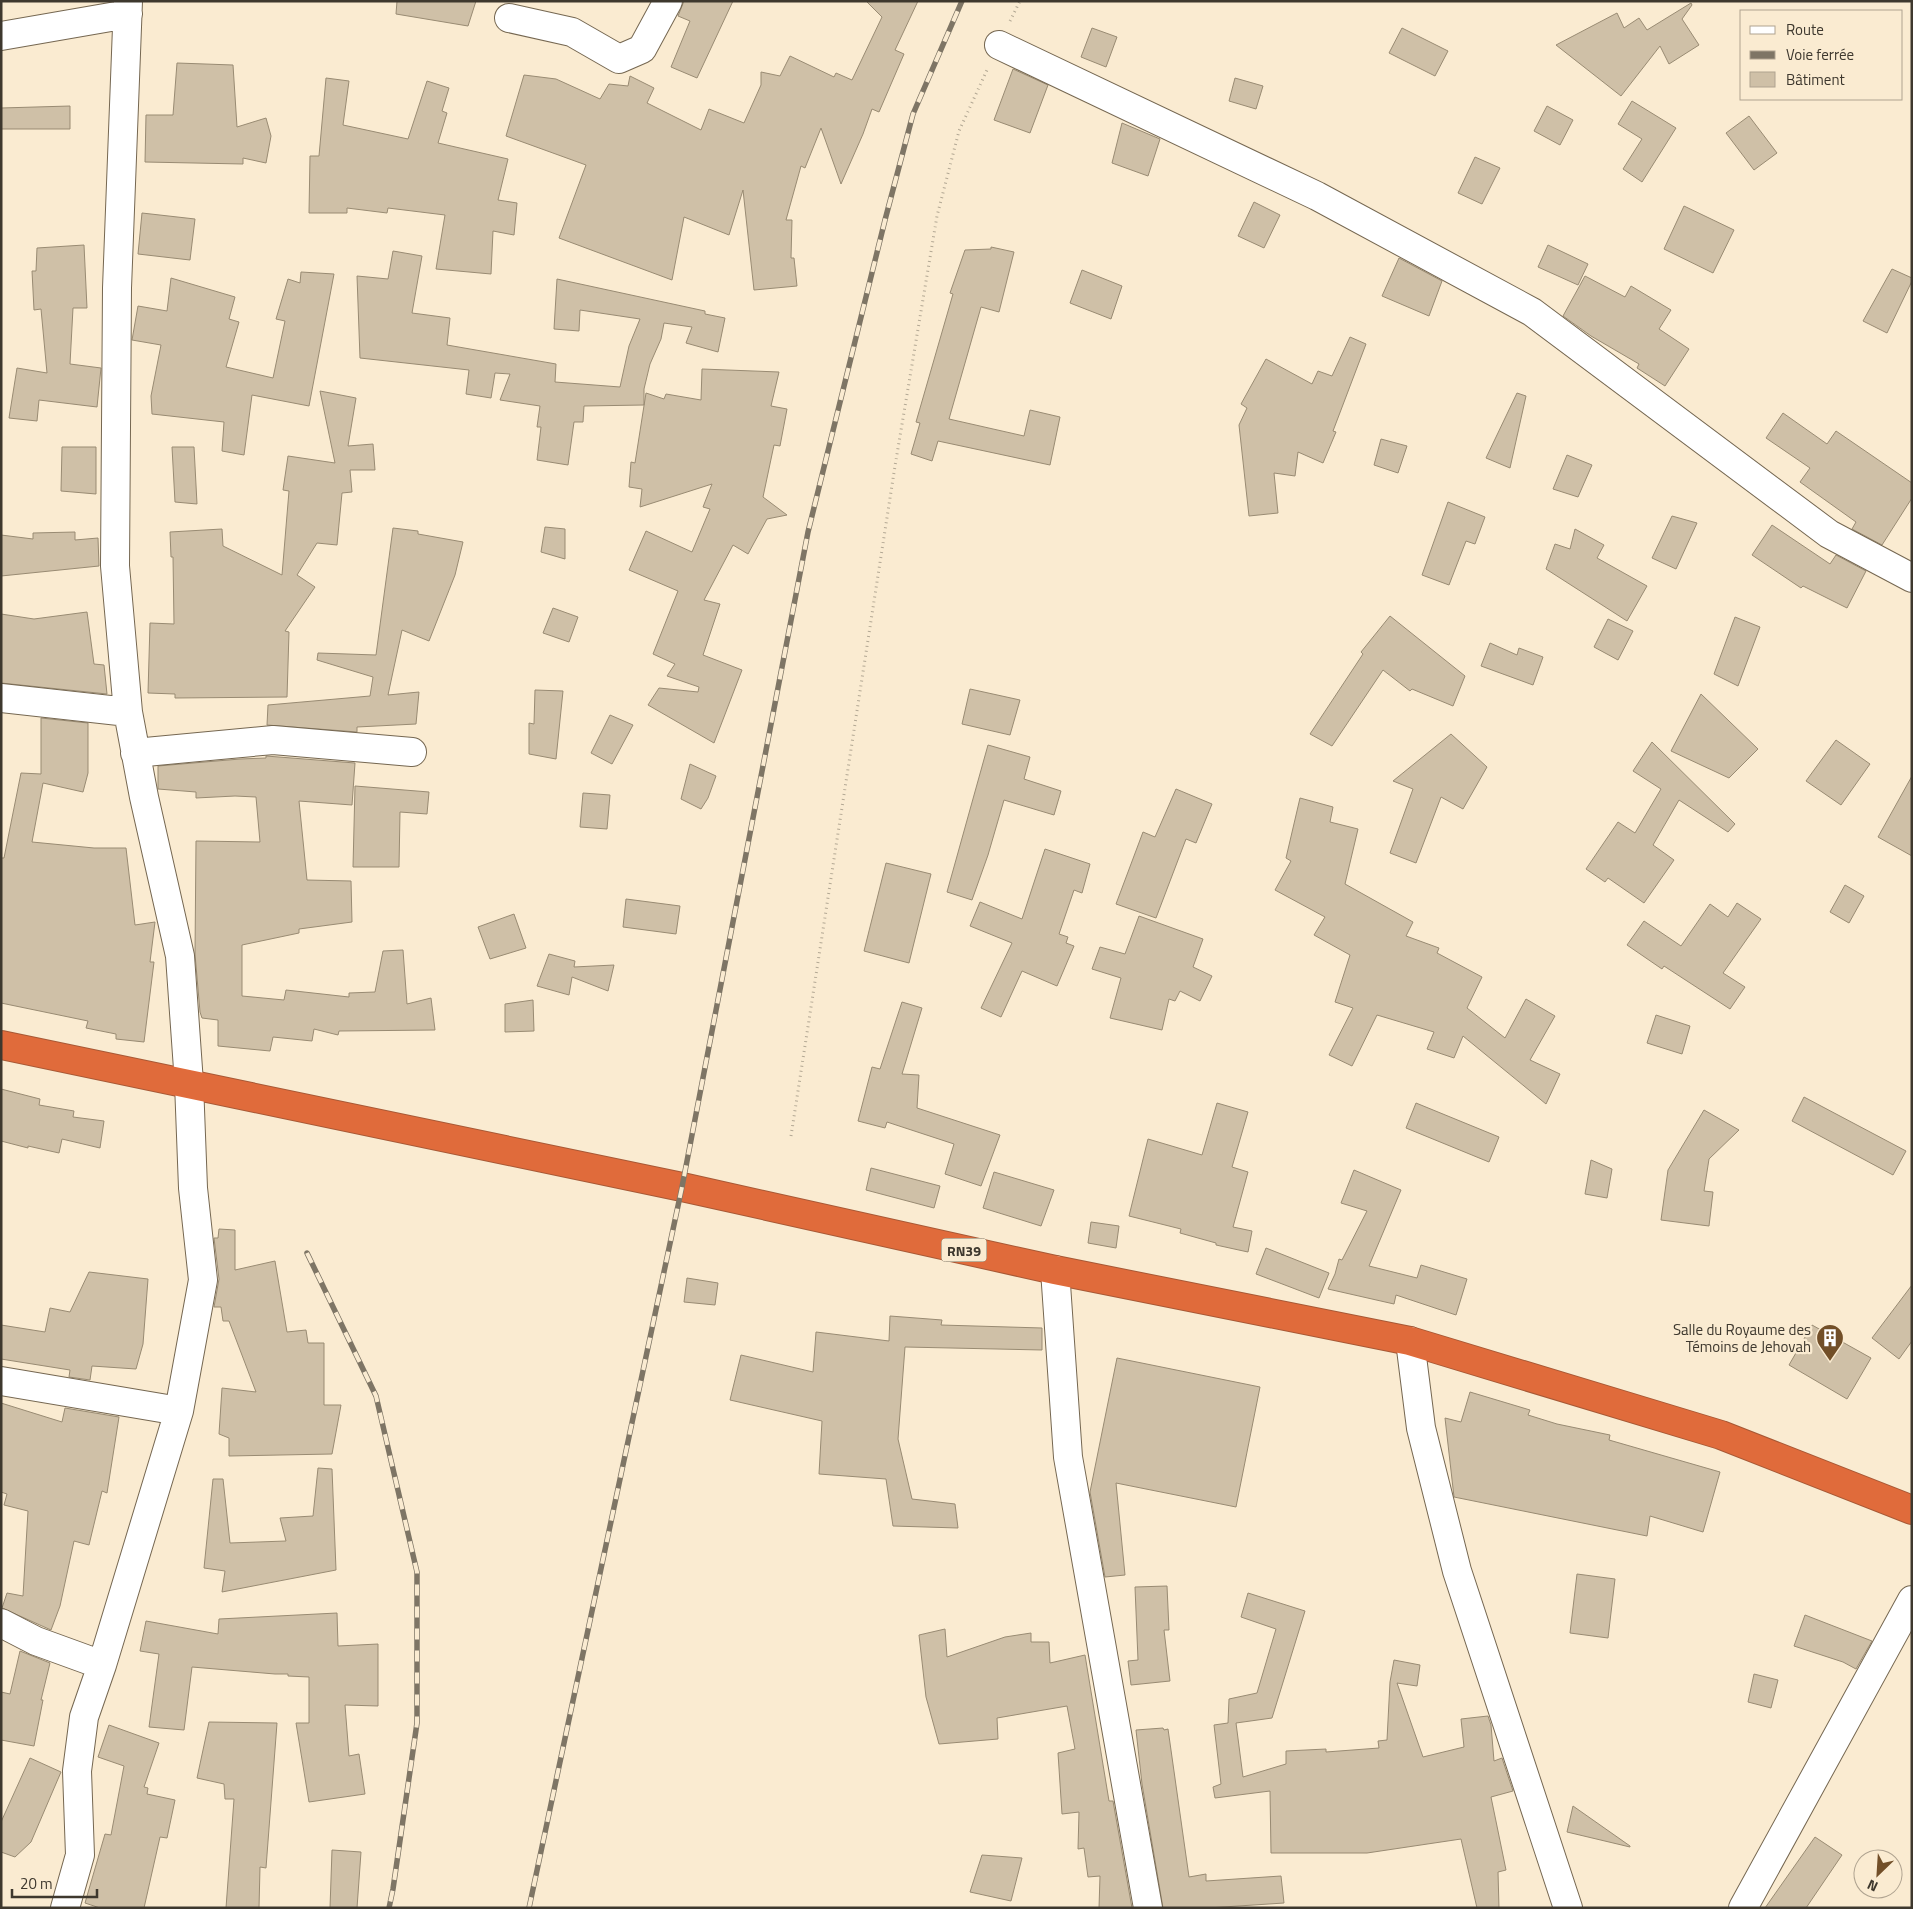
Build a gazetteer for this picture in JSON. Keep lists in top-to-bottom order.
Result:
{
  "streets": {
    "highway": ["RN39"]
  },
  "places": {
    "building": ["Salle du Royaume des Témoins de Jehovah"]
  },
  "legend": ["Route", "Voie ferrée", "Bâtiment"],
  "scale_bar": "20 m",
  "north": "bottom left"
}
